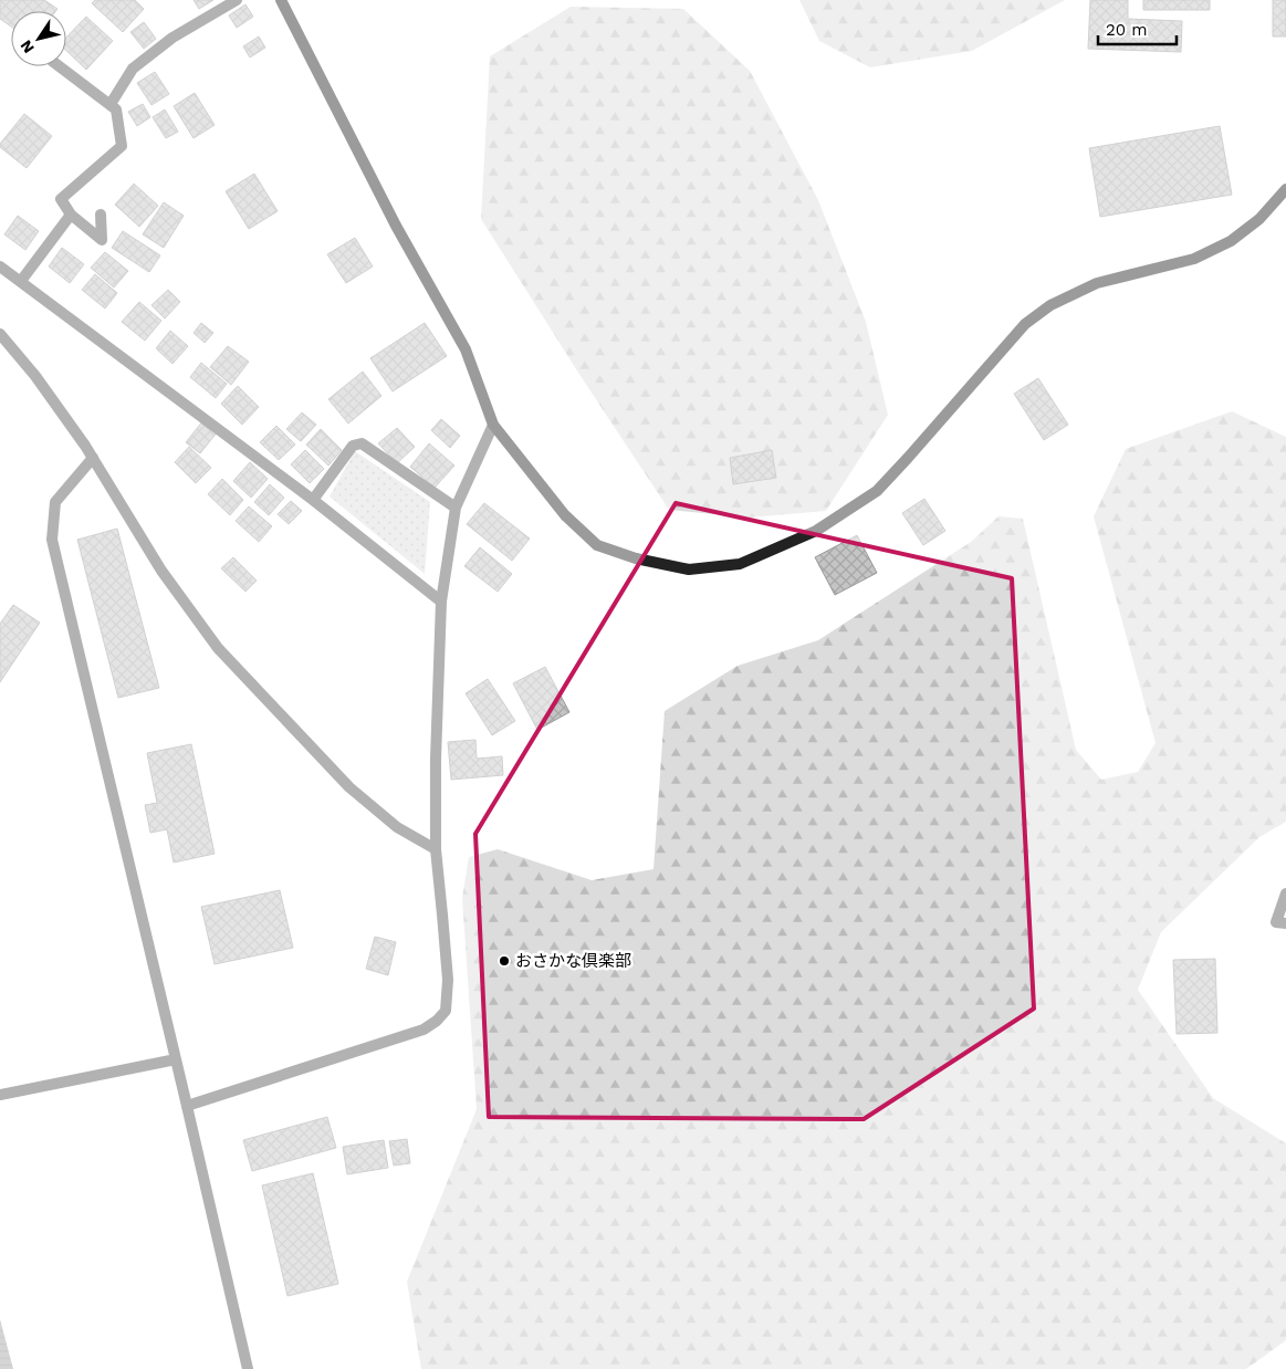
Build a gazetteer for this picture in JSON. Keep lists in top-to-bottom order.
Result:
{
  "places": ["おさかな倶楽部"],
  "scale_bar": "20 m",
  "north": "bottom left"
}
